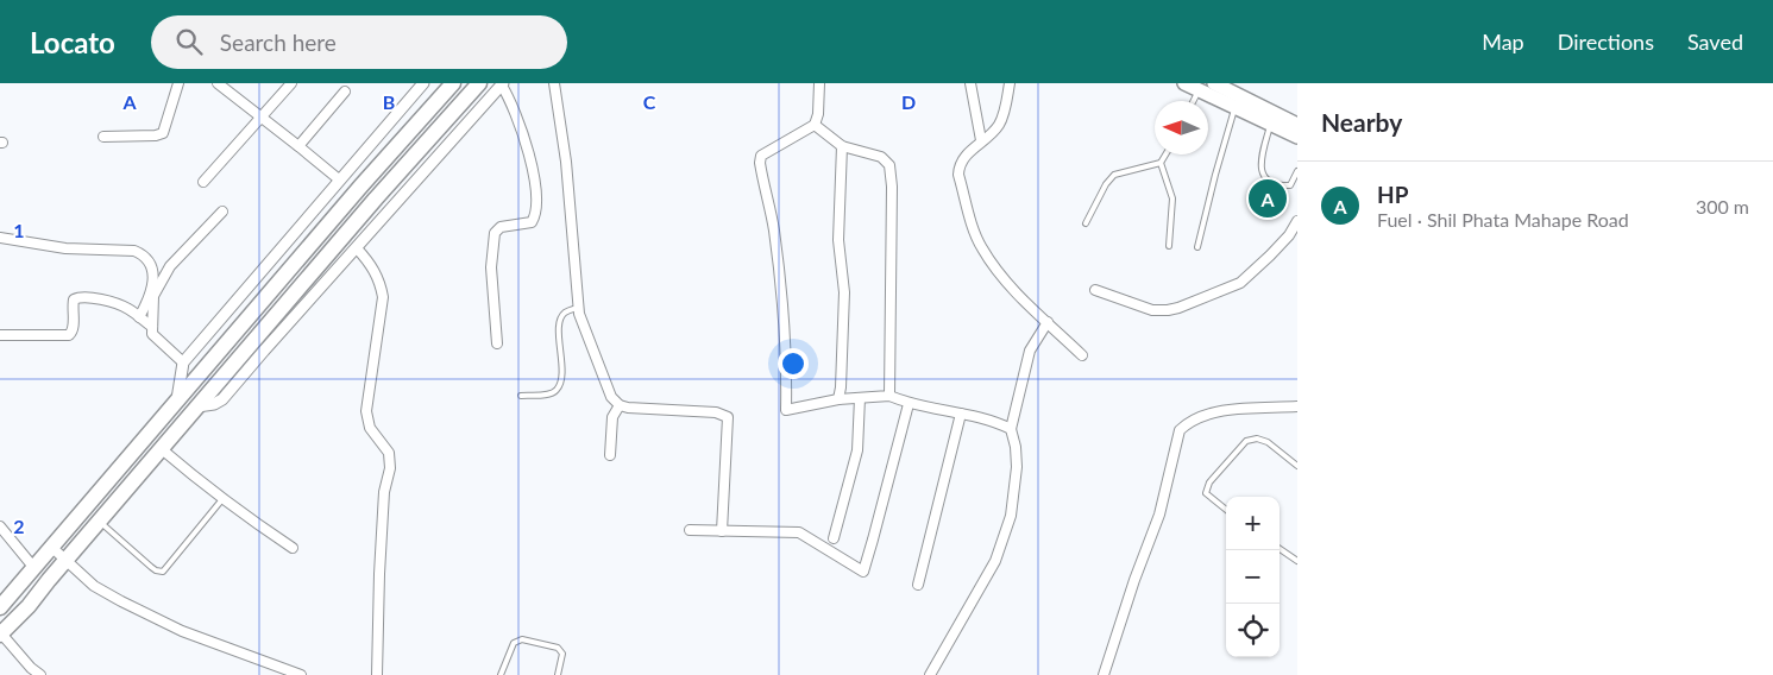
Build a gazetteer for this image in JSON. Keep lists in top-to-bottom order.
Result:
{
  "north": "left",
  "page": {
    "header": "Locato",
    "search": "Search here",
    "nav": ["Map", "Directions", "Saved"],
    "heading": "Nearby",
    "list": [
      {
        "mark": "A",
        "name": "HP",
        "note": "Fuel · Shil Phata Mahape Road",
        "value": "300 m"
      }
    ],
    "pins": "A",
    "map_buttons": ["+", "−"]
  },
  "grid": {
    "columns": [
      "A",
      "B",
      "C",
      "D"
    ],
    "rows": ["1", "2"]
  }
}
